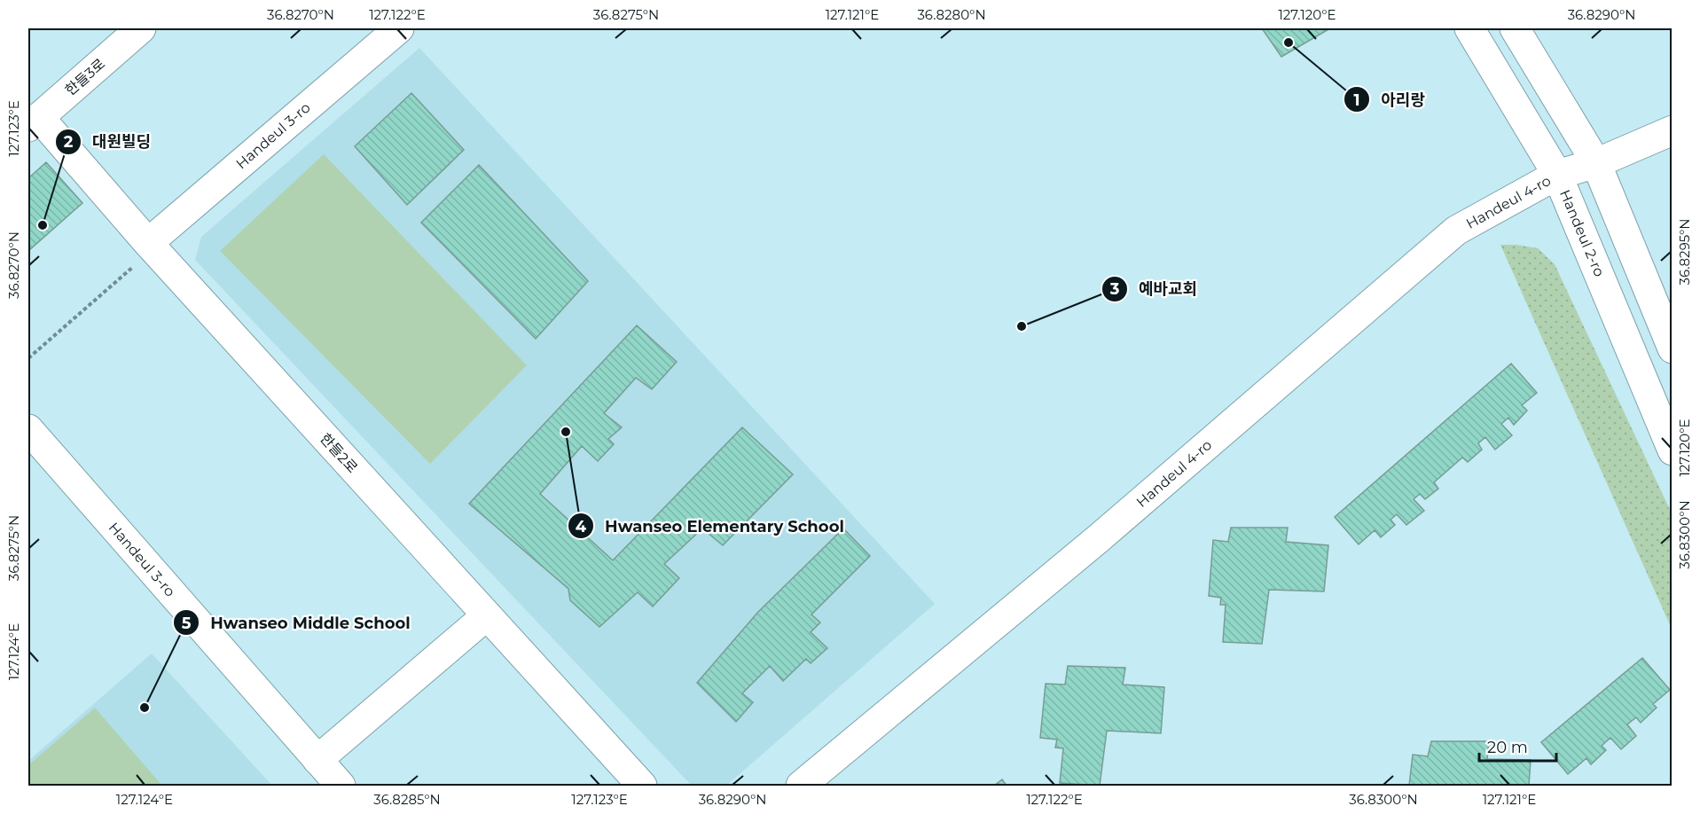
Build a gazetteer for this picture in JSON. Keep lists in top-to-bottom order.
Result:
{
  "streets": {
    "street": [
      "한들3로",
      "Handeul 3-ro",
      "Handeul 4-ro",
      "Handeul 2-ro",
      "한들2로"
    ]
  },
  "crossings": [
    ["한들3로", "한들2로"],
    ["Handeul 3-ro", "한들2로"],
    ["Handeul 4-ro", "Handeul 2-ro"]
  ],
  "places": [
    "아리랑",
    "대원빌딩",
    "예바교회",
    "Hwanseo Elementary School",
    "Hwanseo Middle School"
  ],
  "scale_bar": "20 m",
  "coordinates": [
    "36.8270°N",
    "127.122°E",
    "36.8275°N",
    "127.121°E",
    "36.8280°N",
    "127.120°E",
    "36.8290°N",
    "127.123°E",
    "36.8295°N",
    "36.8300°N",
    "127.124°E",
    "36.8285°N"
  ]
}
